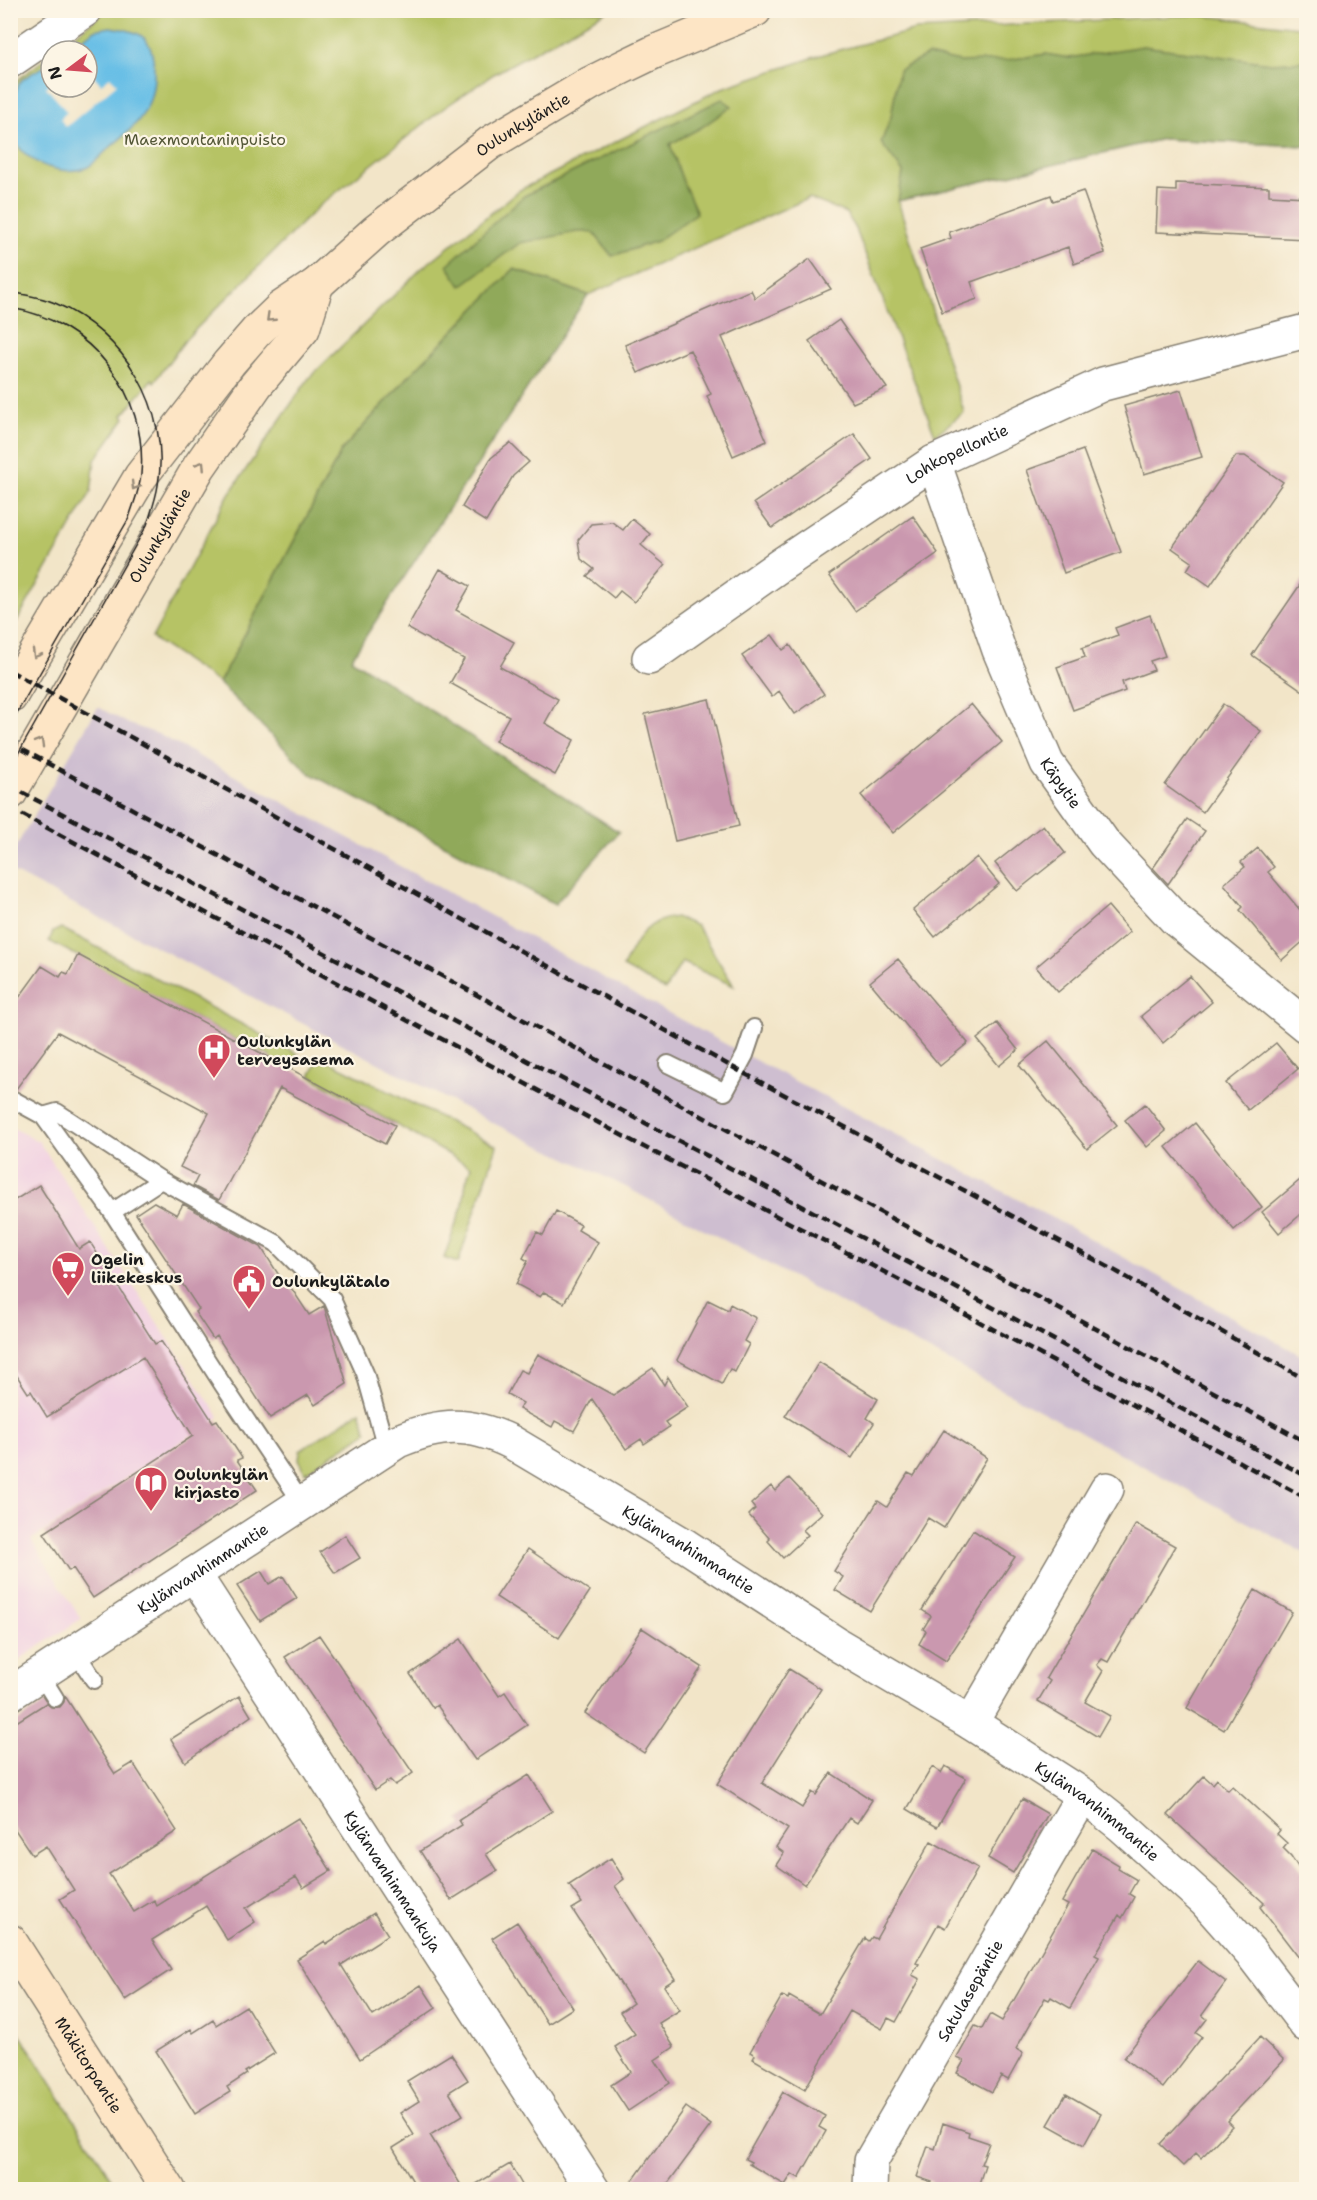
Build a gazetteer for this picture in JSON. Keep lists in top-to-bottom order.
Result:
{
  "streets": {
    "main road": ["Oulunkyläntie", "Mäkitorpantie"],
    "street": [
      "Lohkopellontie",
      "Käpytie",
      "Kylänvanhimmantie",
      "Kylänvanhimmankuja",
      "Satulasepäntie"
    ]
  },
  "crossings": [
    ["Lohkopellontie", "Käpytie"],
    ["Kylänvanhimmantie", "Kylänvanhimmankuja"],
    ["Kylänvanhimmantie", "Satulasepäntie"]
  ],
  "parks": ["Maexmontaninpuisto"],
  "places": {
    "hospital": ["Oulunkylän terveysasema"],
    "supermarket": ["Ogelin liikekeskus"],
    "public building": ["Oulunkylätalo"],
    "library": ["Oulunkylän kirjasto"]
  },
  "north": "left"
}
